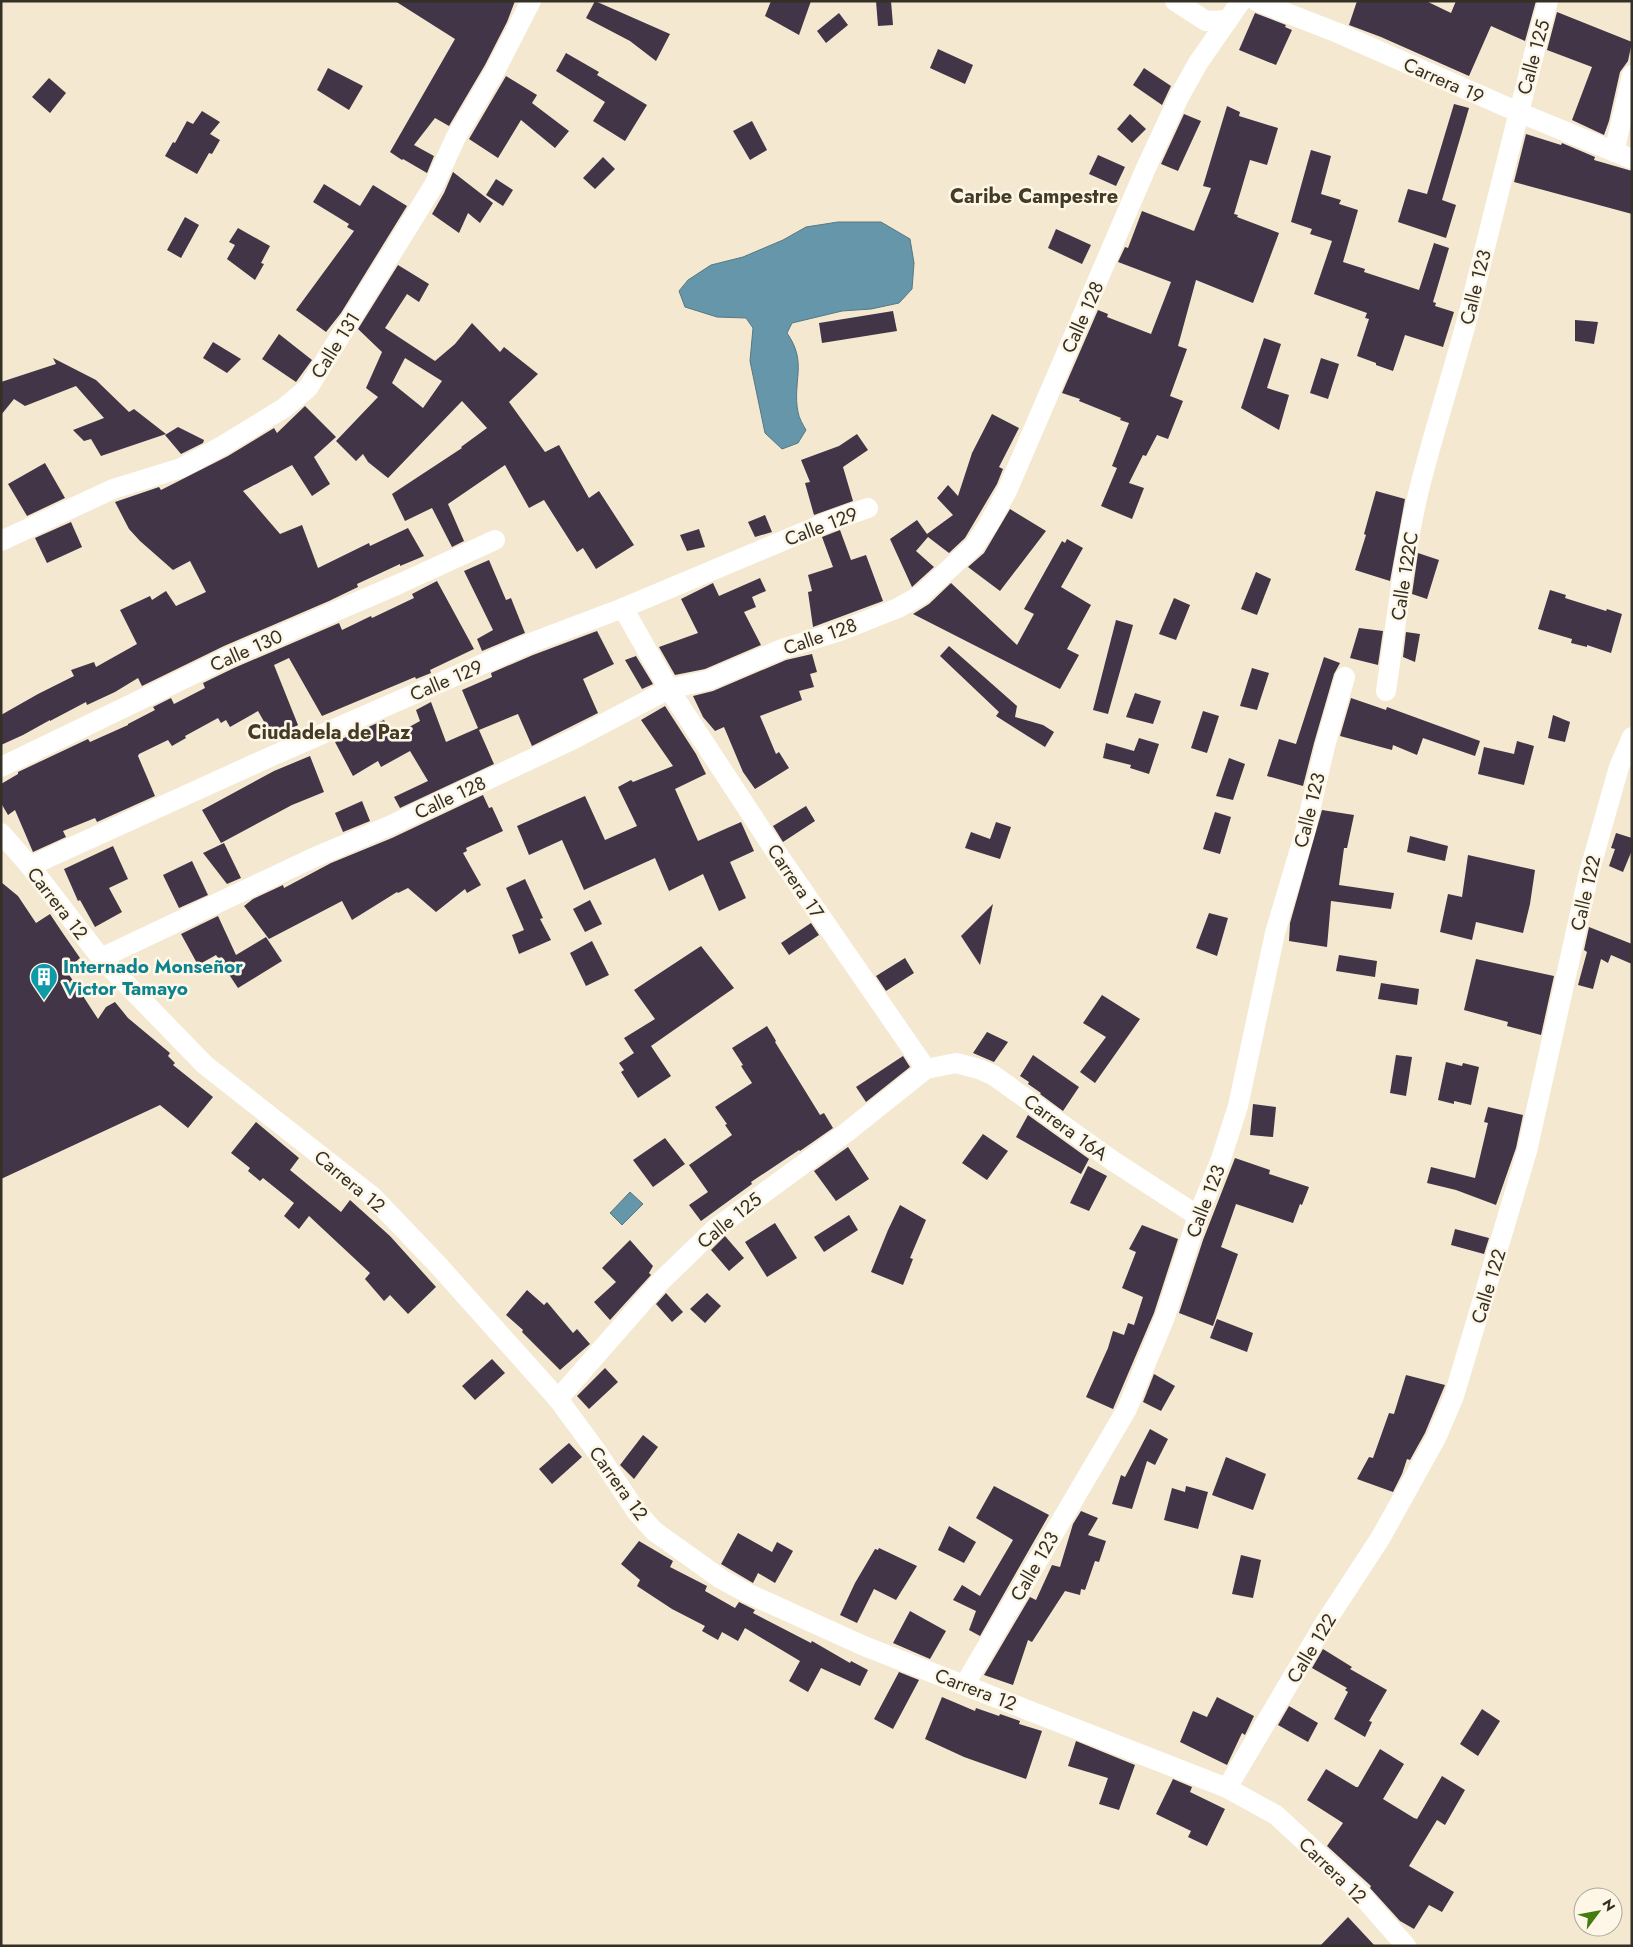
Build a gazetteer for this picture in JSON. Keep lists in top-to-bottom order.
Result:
{
  "streets": {
    "street": [
      "Calle 125",
      "Carrera 19",
      "Calle 123",
      "Calle 128",
      "Calle 131",
      "Calle 129",
      "Calle 122C",
      "Calle 130",
      "Carrera 17",
      "Calle 122",
      "Carrera 12",
      "Carrera 16A"
    ]
  },
  "crossings": [
    ["Calle 125", "Carrera 19"],
    ["Calle 125", "Calle 123"],
    ["Calle 125", "Carrera 17"],
    ["Calle 125", "Carrera 12"],
    ["Calle 125", "Carrera 16A"],
    ["Carrera 19", "Calle 123"],
    ["Calle 123", "Calle 122C"],
    ["Calle 123", "Carrera 12"],
    ["Calle 123", "Carrera 16A"],
    ["Calle 128", "Carrera 17"],
    ["Calle 128", "Carrera 12"],
    ["Calle 129", "Carrera 17"],
    ["Calle 129", "Carrera 12"],
    ["Carrera 17", "Carrera 16A"],
    ["Calle 122", "Carrera 12"]
  ],
  "districts": ["Caribe Campestre", "Ciudadela de Paz"],
  "places": {
    "building": ["Internado Monseñor Victor Tamayo"]
  },
  "north": "top right"
}
